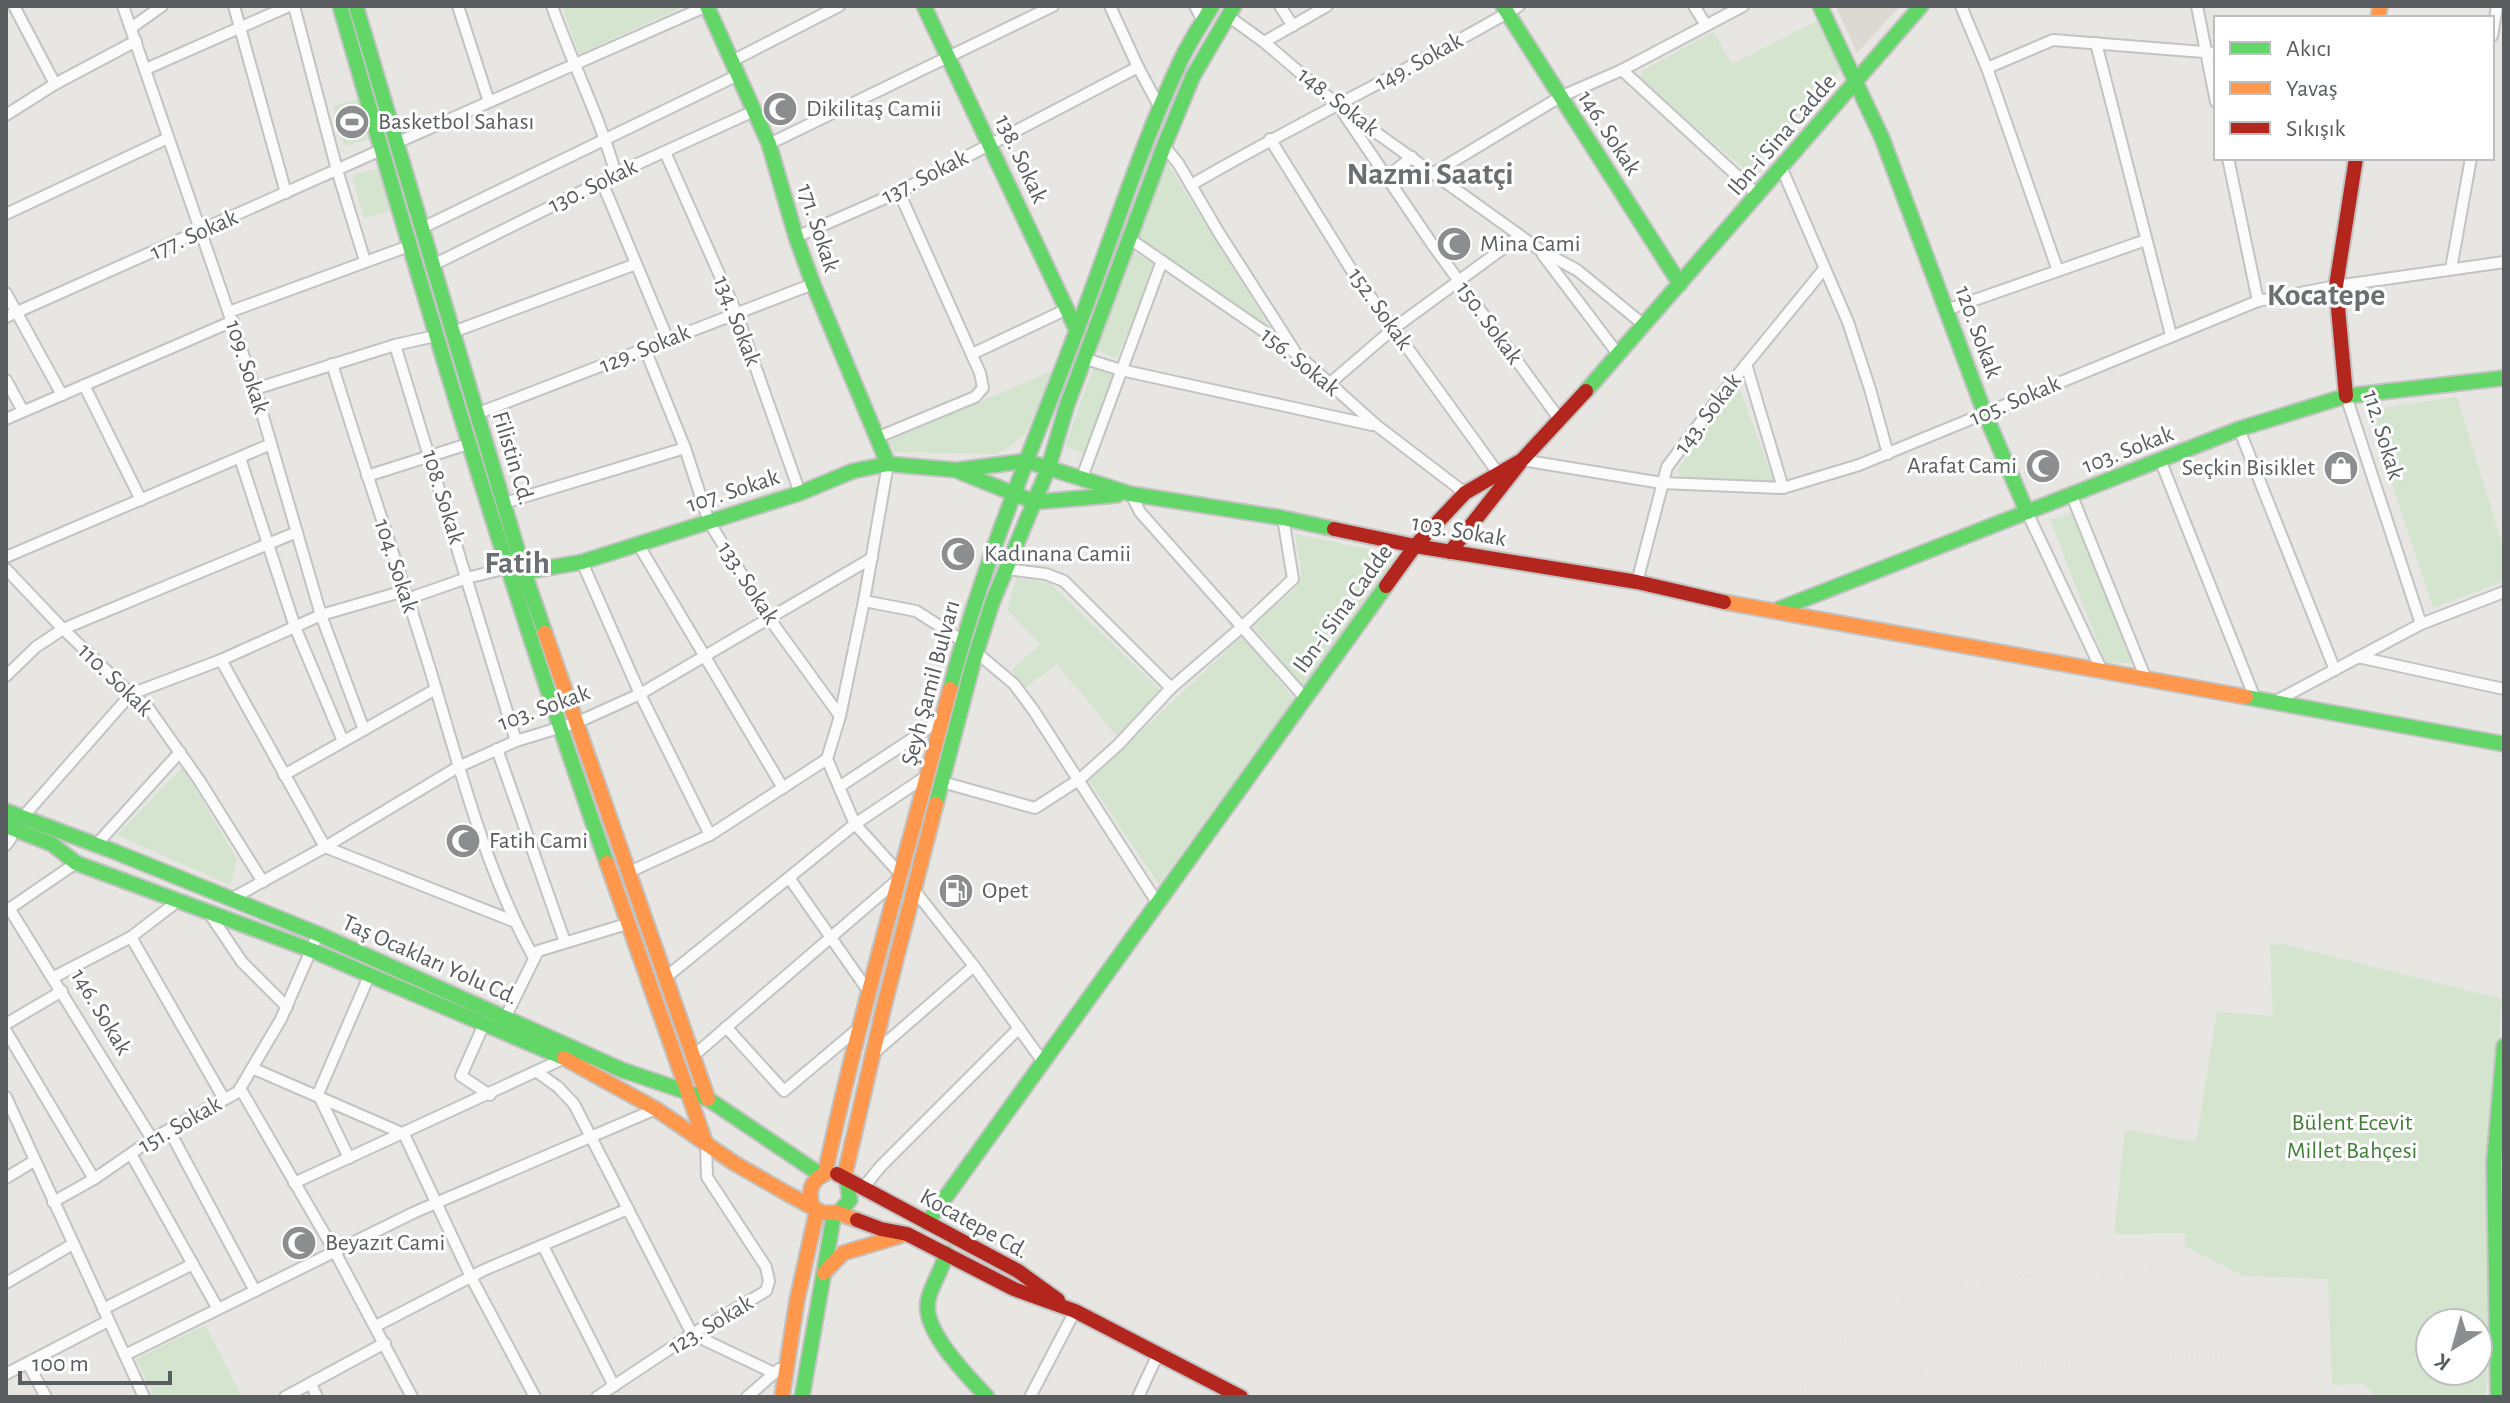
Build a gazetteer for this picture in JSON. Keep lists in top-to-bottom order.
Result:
{
  "streets": {
    "main road": [
      "146. Sokak",
      "Ibn-i Sina Cadde",
      "138. Sokak",
      "171. Sokak",
      "120. Sokak",
      "112. Sokak",
      "103. Sokak",
      "Filistin Cd.",
      "107. Sokak",
      "Şeyh Şamil Bulvarı",
      "Taş Ocakları Yolu Cd.",
      "Kocatepe Cd."
    ],
    "street": [
      "149. Sokak",
      "148. Sokak",
      "137. Sokak",
      "130. Sokak",
      "177. Sokak",
      "152. Sokak",
      "134. Sokak",
      "150. Sokak",
      "129. Sokak",
      "156. Sokak",
      "109. Sokak",
      "105. Sokak",
      "143. Sokak",
      "108. Sokak",
      "104. Sokak",
      "133. Sokak",
      "110. Sokak",
      "151. Sokak",
      "123. Sokak"
    ]
  },
  "crossings": [
    ["149. Sokak", "148. Sokak"],
    ["149. Sokak", "146. Sokak"],
    ["149. Sokak", "152. Sokak"],
    ["149. Sokak", "150. Sokak"],
    ["148. Sokak", "Ibn-i Sina Cadde"],
    ["148. Sokak", "150. Sokak"],
    ["148. Sokak", "Şeyh Şamil Bulvarı"],
    ["146. Sokak", "Ibn-i Sina Cadde"],
    ["146. Sokak", "151. Sokak"],
    ["Ibn-i Sina Cadde", "152. Sokak"],
    ["Ibn-i Sina Cadde", "150. Sokak"],
    ["Ibn-i Sina Cadde", "120. Sokak"],
    ["Ibn-i Sina Cadde", "156. Sokak"],
    ["Ibn-i Sina Cadde", "105. Sokak"],
    ["Ibn-i Sina Cadde", "103. Sokak"],
    ["Ibn-i Sina Cadde", "Kocatepe Cd."],
    ["138. Sokak", "137. Sokak"],
    ["138. Sokak", "Şeyh Şamil Bulvarı"],
    ["137. Sokak", "171. Sokak"],
    ["130. Sokak", "171. Sokak"],
    ["130. Sokak", "134. Sokak"],
    ["130. Sokak", "Filistin Cd."],
    ["171. Sokak", "129. Sokak"],
    ["171. Sokak", "107. Sokak"],
    ["177. Sokak", "109. Sokak"],
    ["177. Sokak", "Filistin Cd."],
    ["134. Sokak", "129. Sokak"],
    ["134. Sokak", "107. Sokak"],
    ["120. Sokak", "105. Sokak"],
    ["120. Sokak", "103. Sokak"],
    ["129. Sokak", "Filistin Cd."],
    ["129. Sokak", "133. Sokak"],
    ["156. Sokak", "Şeyh Şamil Bulvarı"],
    ["105. Sokak", "143. Sokak"],
    ["105. Sokak", "112. Sokak"],
    ["143. Sokak", "103. Sokak"],
    ["112. Sokak", "103. Sokak"],
    ["103. Sokak", "Filistin Cd."],
    ["103. Sokak", "107. Sokak"],
    ["103. Sokak", "108. Sokak"],
    ["103. Sokak", "104. Sokak"],
    ["103. Sokak", "133. Sokak"],
    ["103. Sokak", "110. Sokak"],
    ["103. Sokak", "Şeyh Şamil Bulvarı"],
    ["103. Sokak", "Taş Ocakları Yolu Cd."],
    ["Filistin Cd.", "107. Sokak"],
    ["Filistin Cd.", "Taş Ocakları Yolu Cd."],
    ["Filistin Cd.", "123. Sokak"],
    ["107. Sokak", "133. Sokak"],
    ["Şeyh Şamil Bulvarı", "Taş Ocakları Yolu Cd."],
    ["Şeyh Şamil Bulvarı", "Kocatepe Cd."],
    ["Taş Ocakları Yolu Cd.", "151. Sokak"],
    ["Taş Ocakları Yolu Cd.", "Kocatepe Cd."],
    ["Taş Ocakları Yolu Cd.", "123. Sokak"]
  ],
  "districts": ["Nazmi Saatçi", "Kocatepe", "Fatih"],
  "parks": ["Bülent Ecevit Millet Bahçesi"],
  "places": {
    "mosque": [
      "Dikilitaş Camii",
      "Mina Cami",
      "Arafat Cami",
      "Kadınana Camii",
      "Fatih Cami",
      "Beyazıt Cami"
    ],
    "sports": ["Basketbol Sahası"],
    "shop": ["Seçkin Bisiklet"],
    "fuel station": ["Opet"]
  },
  "legend": ["Akıcı", "Yavaş", "Sıkışık"],
  "scale_bar": "100 m",
  "north": "bottom left"
}
